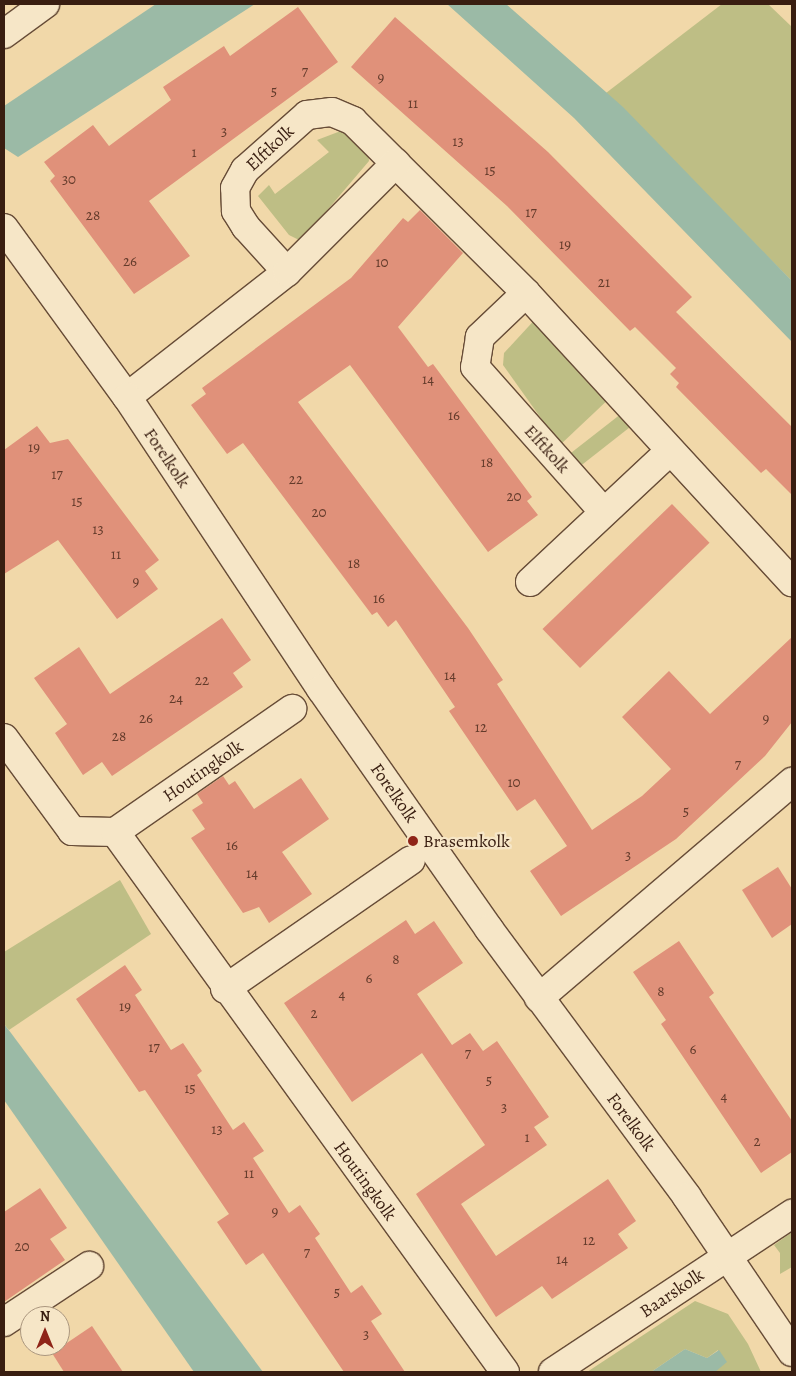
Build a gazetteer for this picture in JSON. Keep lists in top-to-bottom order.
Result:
{
  "streets": {
    "street": [
      "Elftkolk",
      "Forelkolk",
      "Houtingkolk",
      "Baarskolk"
    ]
  },
  "crossings": [
    ["Forelkolk", "Baarskolk"]
  ],
  "places": ["Brasemkolk"],
  "house_numbers": [
    "7",
    "9",
    "5",
    "11",
    "3",
    "13",
    "1",
    "15",
    "30",
    "17",
    "28",
    "19",
    "26",
    "10",
    "21",
    "14",
    "16",
    "19",
    "18",
    "17",
    "22",
    "20",
    "15",
    "20",
    "13",
    "11",
    "18",
    "9",
    "16",
    "14",
    "22",
    "24",
    "26",
    "9",
    "12",
    "28",
    "7",
    "10",
    "5",
    "16",
    "3",
    "14",
    "8",
    "6",
    "8",
    "4",
    "19",
    "2",
    "17",
    "6",
    "7",
    "5",
    "15",
    "4",
    "3",
    "13",
    "1",
    "2",
    "11",
    "9",
    "12",
    "20",
    "7",
    "14",
    "5",
    "3"
  ],
  "north": "top"
}
